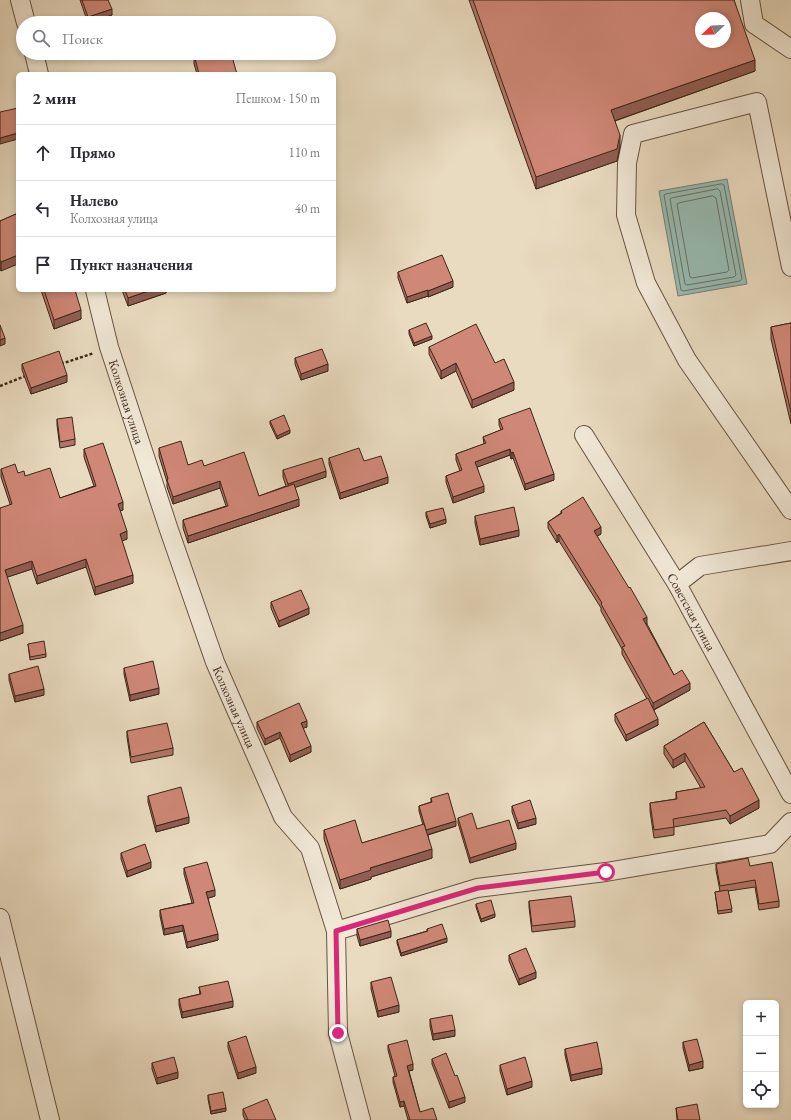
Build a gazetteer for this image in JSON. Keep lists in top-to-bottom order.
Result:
{
  "streets": {
    "street": ["Колхозная улица", "Советская улица"]
  },
  "north": "bottom left",
  "page": {
    "search": "Поиск",
    "heading": ["2 мин", "Пешком · 150 m"],
    "list": [
      ["Прямо", "110 m"],
      ["Налево", "Колхозная улица", "40 m"],
      "Пункт назначения"
    ],
    "map_buttons": ["+", "−"]
  }
}
